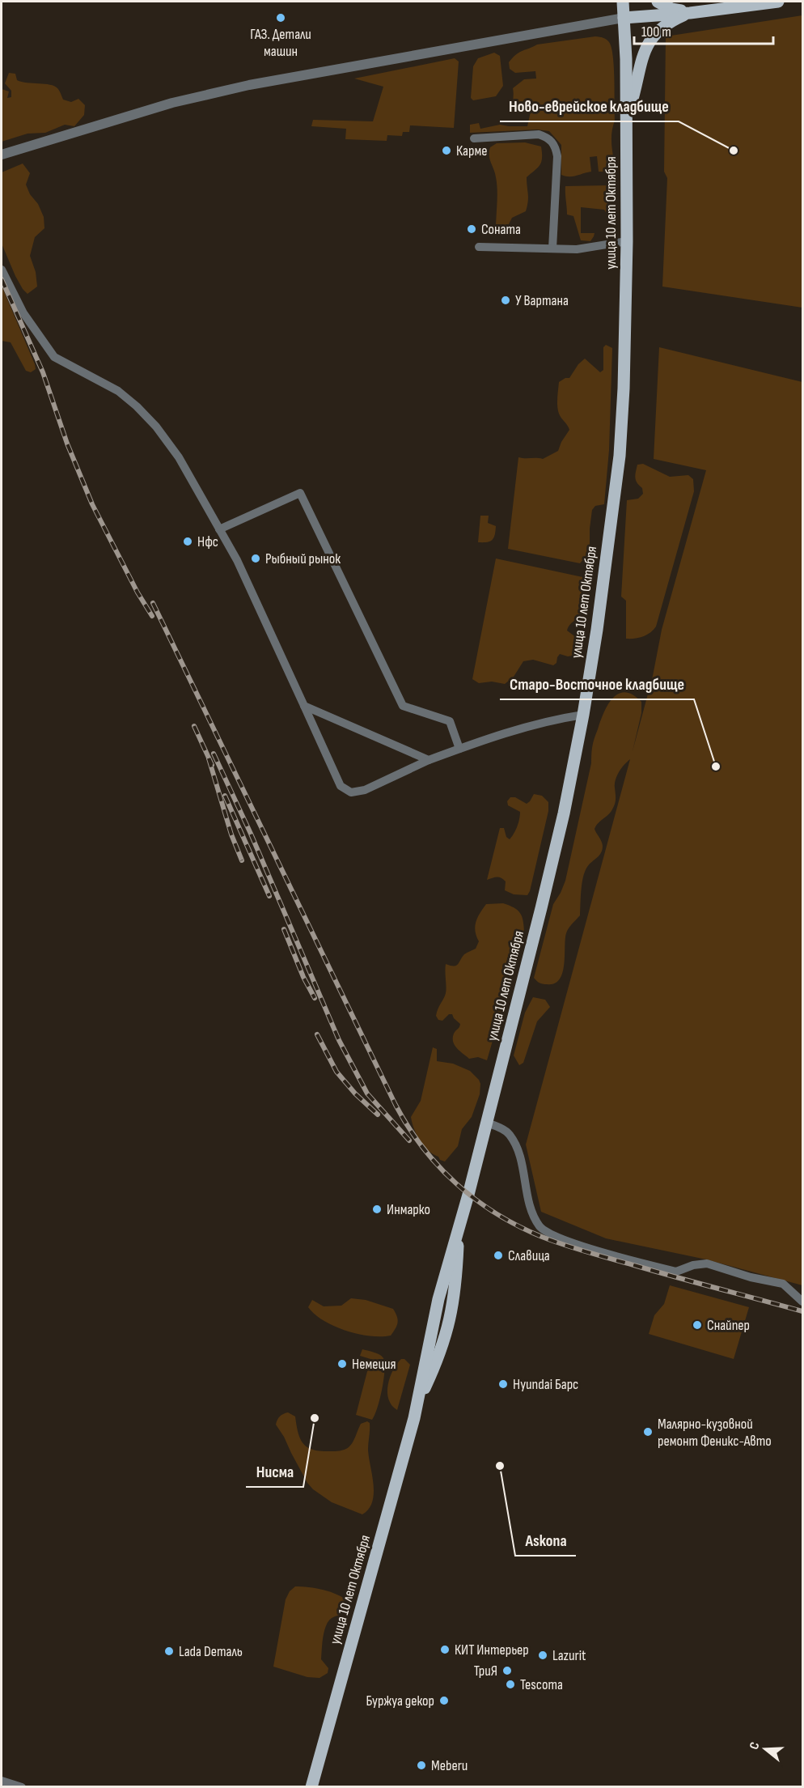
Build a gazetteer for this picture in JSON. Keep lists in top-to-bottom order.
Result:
{
  "streets": {
    "main road": ["улица 10 лет Октября"]
  },
  "places": [
    "ГАЗ. Детали машин",
    "Карме",
    "Ново-еврейское кладбище",
    "Соната",
    "У Вартана",
    "Нфс",
    "Рыбный рынок",
    "Старо-Восточное кладбище",
    "Инмарко",
    "Славица",
    "Снайпер",
    "Немеция",
    "Hyundai Барс",
    "Нисма",
    "Малярно-кузовной ремонт Феникс-Авто",
    "Askona",
    "КИТ Интерьер",
    "Lada Dеталь",
    "Lazurit",
    "ТриЯ",
    "Tescoma",
    "Буржуа декор",
    "Meberu"
  ],
  "scale_bar": "100 m",
  "north": "left"
}
